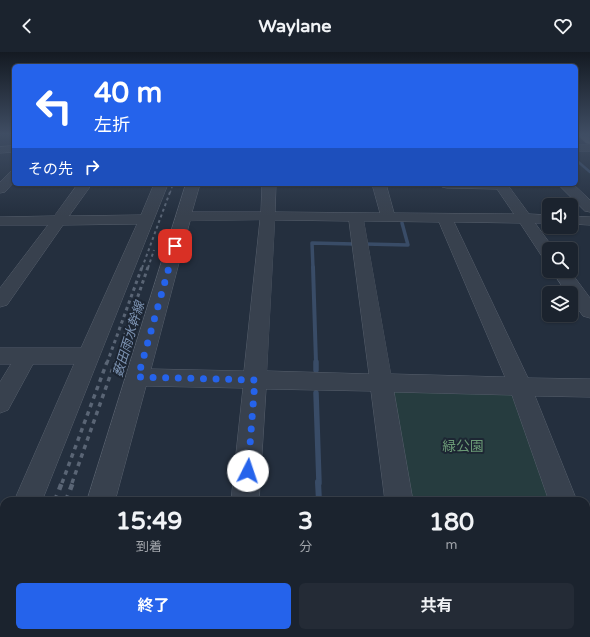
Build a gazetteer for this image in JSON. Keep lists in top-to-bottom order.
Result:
{
  "water": ["薮田雨水幹線"],
  "parks": ["緑公園"],
  "page": {
    "header": "Waylane",
    "turn": ["40 m", "左折"],
    "then": "その先",
    "eta": [
      "15:49",
      "到着",
      "3",
      "分",
      "180",
      "m"
    ],
    "buttons": ["終了", "共有"]
  }
}
